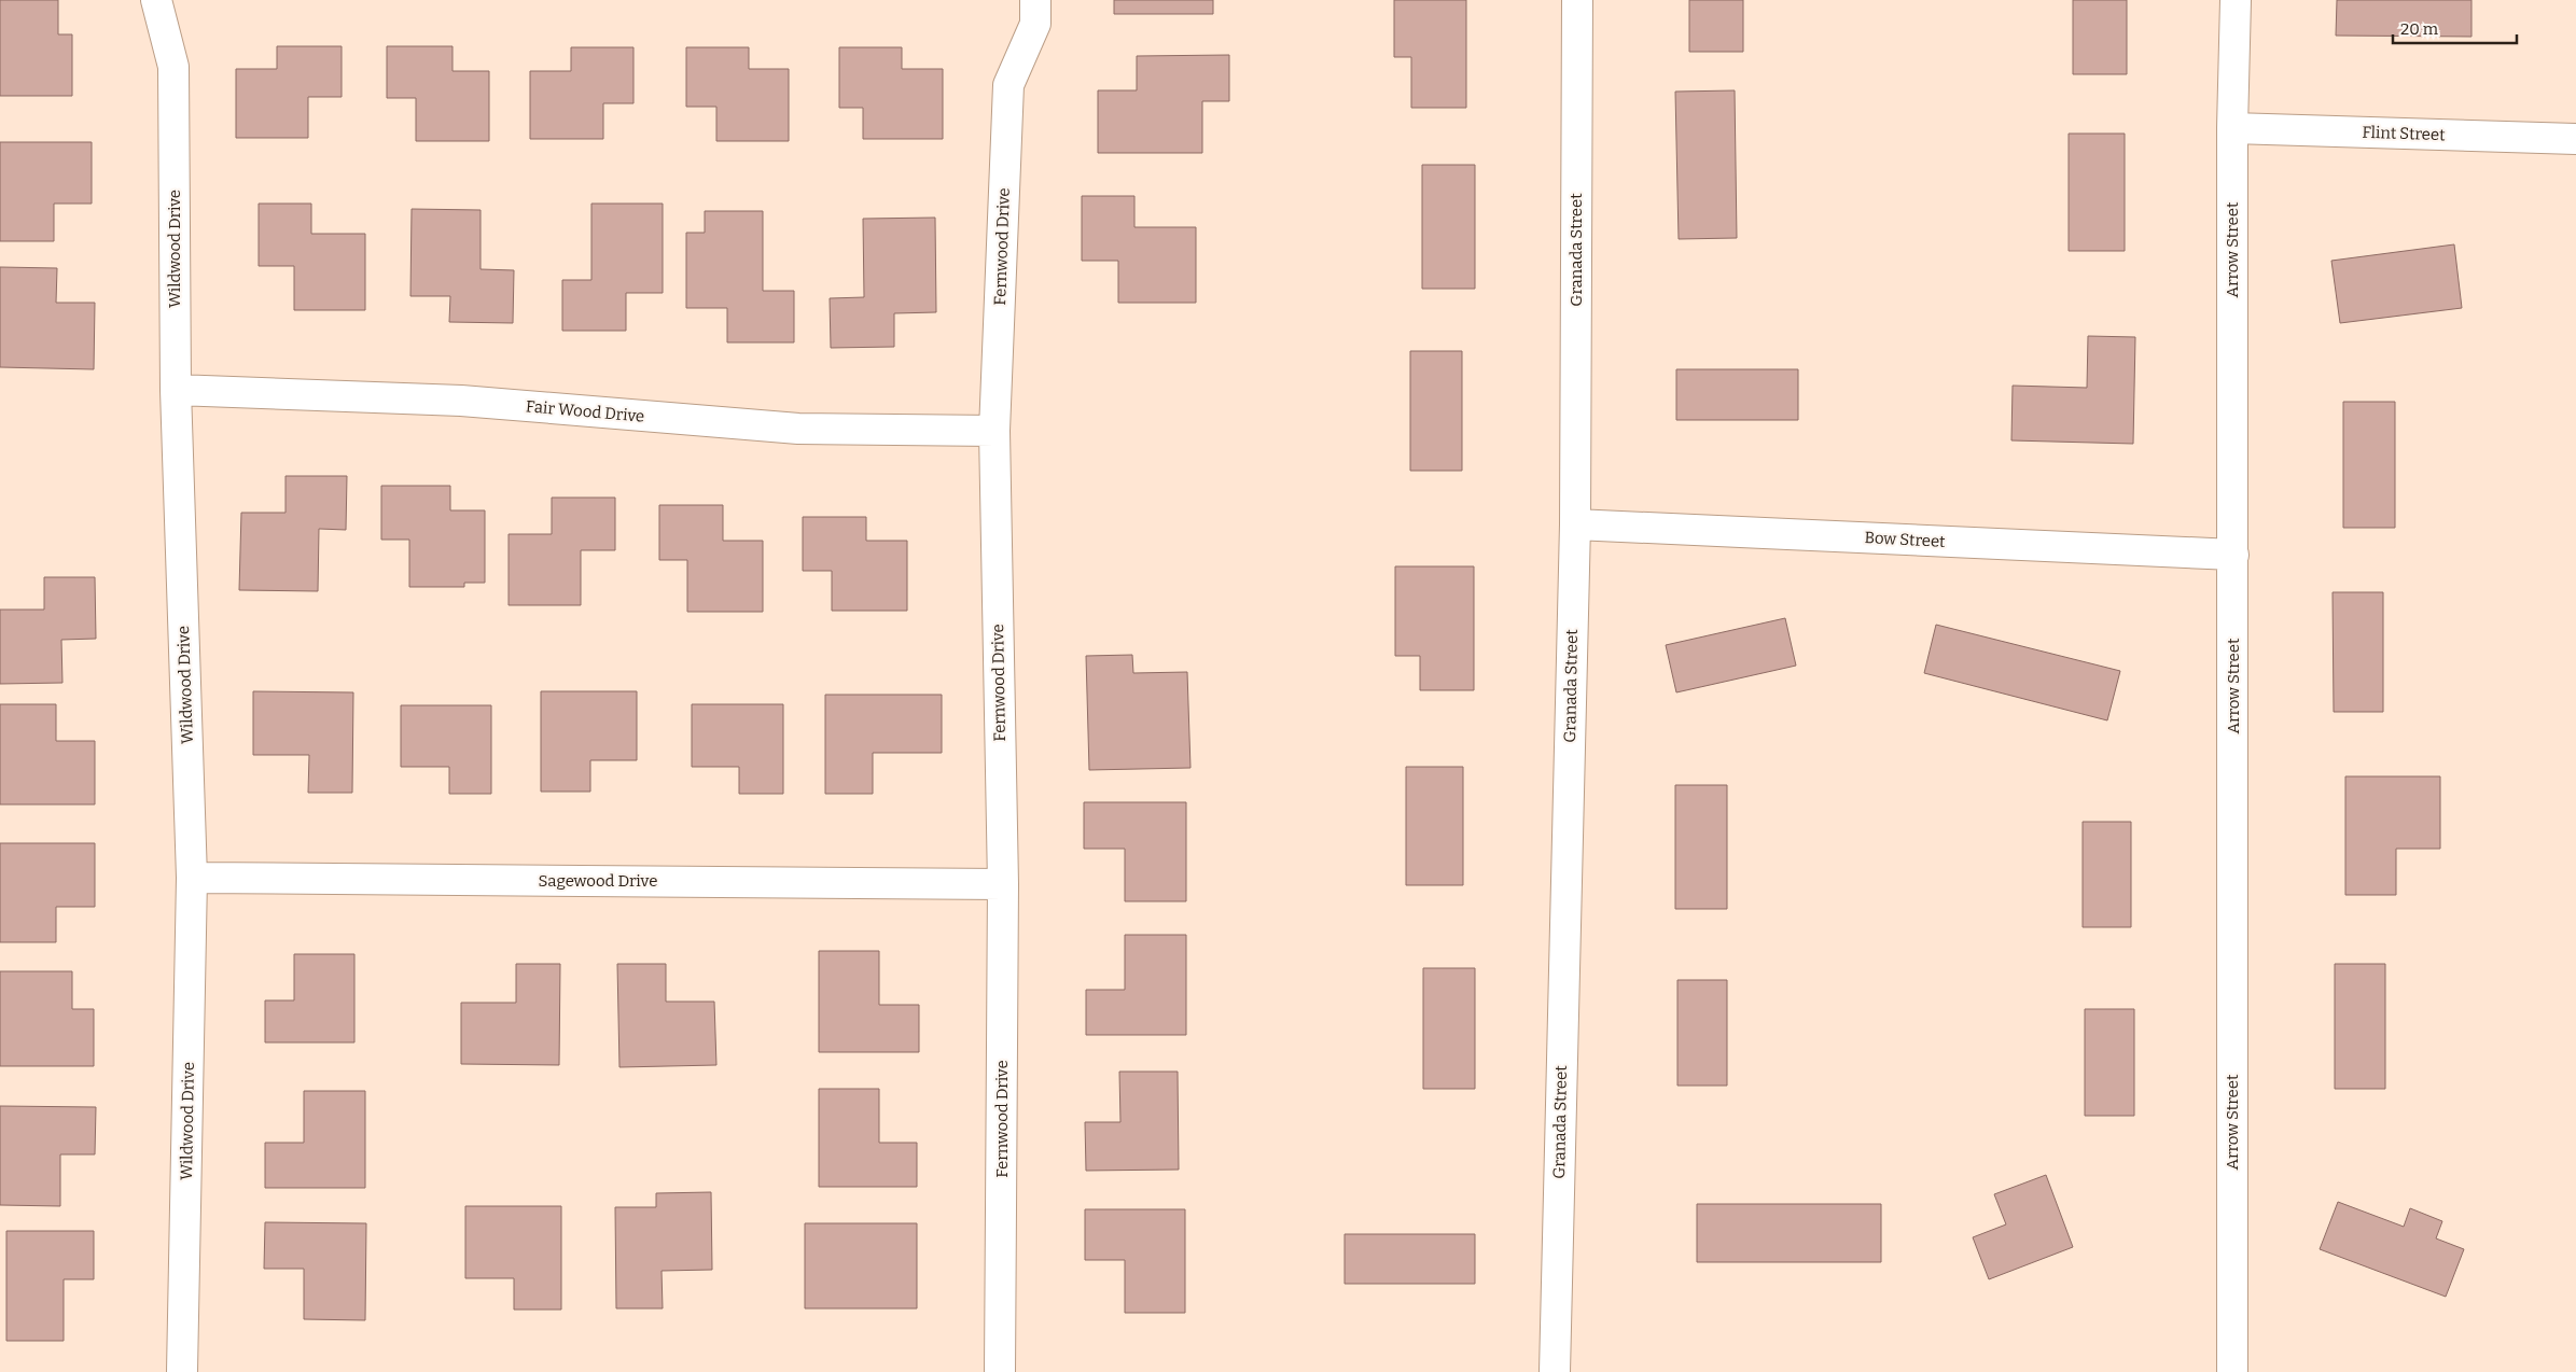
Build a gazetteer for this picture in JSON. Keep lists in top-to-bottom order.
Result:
{
  "streets": {
    "street": [
      "Flint Street",
      "Fernwood Drive",
      "Wildwood Drive",
      "Granada Street",
      "Arrow Street",
      "Fair Wood Drive",
      "Bow Street",
      "Sagewood Drive"
    ]
  },
  "crossings": [
    ["Flint Street", "Arrow Street"],
    ["Fernwood Drive", "Fair Wood Drive"],
    ["Fernwood Drive", "Sagewood Drive"],
    ["Wildwood Drive", "Fair Wood Drive"],
    ["Wildwood Drive", "Sagewood Drive"],
    ["Granada Street", "Bow Street"],
    ["Arrow Street", "Bow Street"]
  ],
  "scale_bar": "20 m"
}
